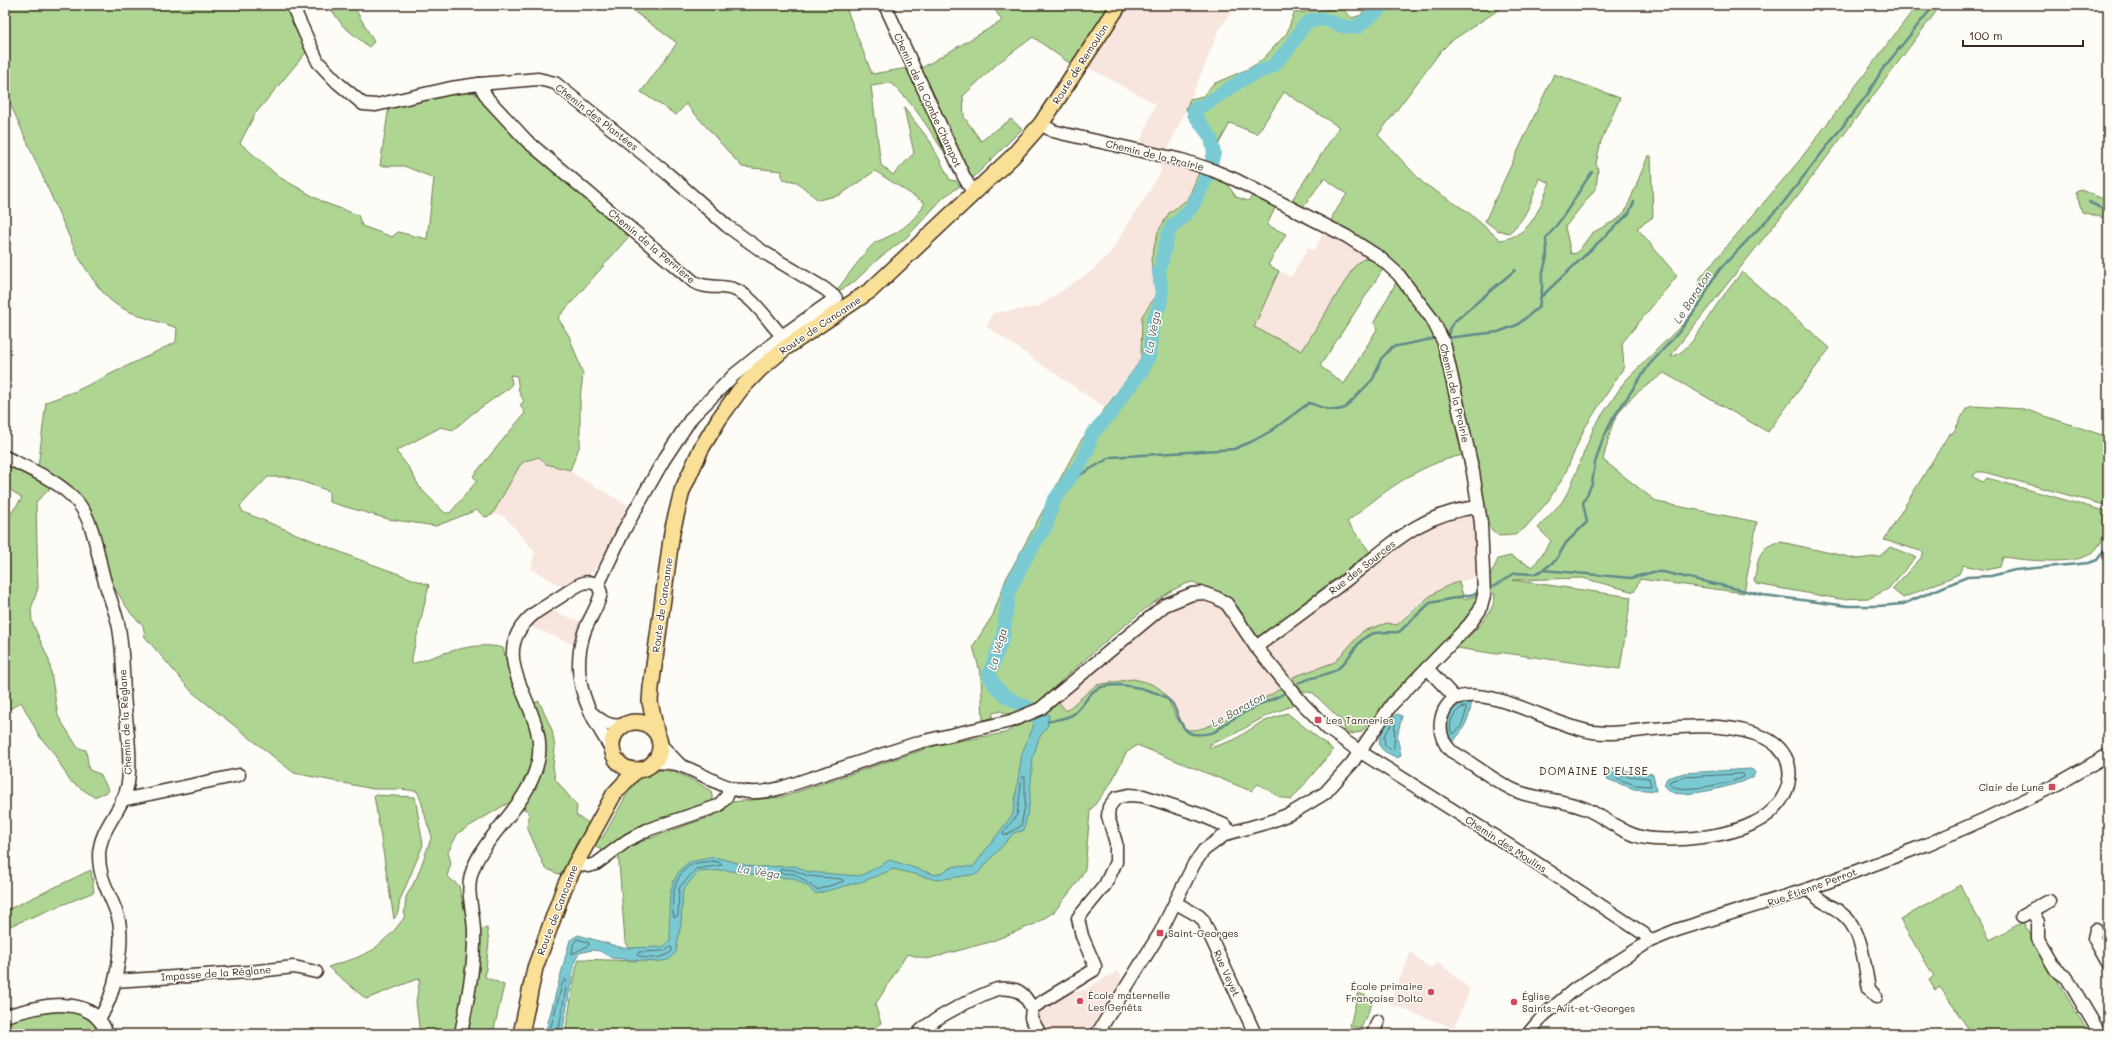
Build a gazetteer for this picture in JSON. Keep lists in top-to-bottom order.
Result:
{
  "streets": {
    "main road": ["Route de Remoulon", "Route de Cancanne"],
    "street": [
      "Chemin de la Combe Champot",
      "Chemin des Plantées",
      "Chemin de la Prairie",
      "Chemin de la Perriere",
      "Rue des Sources",
      "Chemin de la Réglane",
      "Chemin des Moulins",
      "Rue Étienne Perrot",
      "Impasse de la Réglane",
      "Rue Veyet"
    ]
  },
  "crossings": [
    ["Route de Remoulon", "Chemin de la Prairie"],
    ["Route de Remoulon", "Route de Cancanne"],
    ["Chemin de la Combe Champot", "Route de Cancanne"],
    ["Chemin des Plantées", "Chemin de la Perriere"],
    ["Chemin de la Prairie", "Route de Cancanne"],
    ["Chemin de la Prairie", "Rue des Sources"],
    ["Chemin de la Prairie", "Chemin des Moulins"],
    ["Chemin de la Prairie", "Rue Veyet"],
    ["Rue des Sources", "Chemin des Moulins"],
    ["Chemin de la Réglane", "Impasse de la Réglane"],
    ["Chemin des Moulins", "Rue Étienne Perrot"]
  ],
  "districts": ["DOMAINE D'ELISE"],
  "water": ["Le Baraton", "La Véga"],
  "places": {
    "transit": ["Les Tanneries", "Clair de Lune", "Saint-Georges"],
    "other": ["École primaire Françoise Dolto", "École maternelle Les Genêts", "Église Saints-Avit-et-Georges"]
  },
  "scale_bar": "100 m"
}
